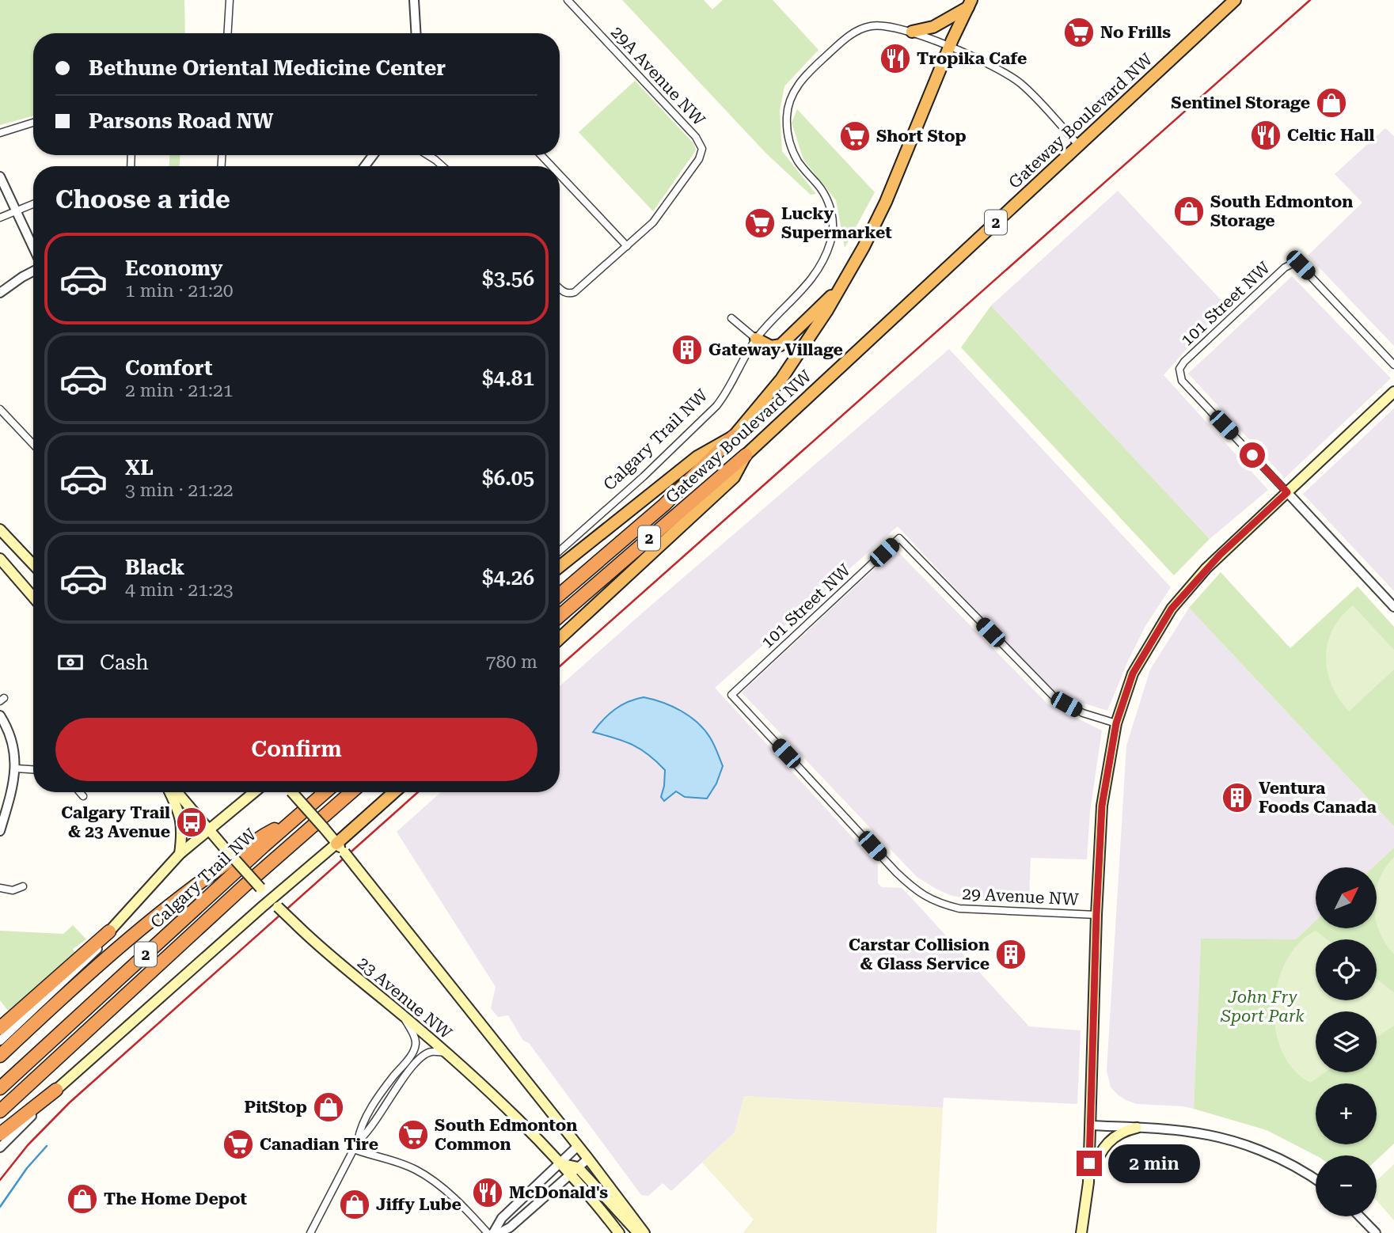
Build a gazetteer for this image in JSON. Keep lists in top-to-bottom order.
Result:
{
  "streets": {
    "highway": ["Gateway Boulevard NW", "2", "Calgary Trail NW"],
    "main road": ["23 Avenue NW"],
    "street": ["29A Avenue NW", "101 Street NW", "29 Avenue NW"]
  },
  "crossings": [
    ["Gateway Boulevard NW", "Calgary Trail NW"],
    ["2", "Calgary Trail NW"],
    ["101 Street NW", "29 Avenue NW"]
  ],
  "parks": ["John Fry Sport Park"],
  "places": {
    "supermarket": [
      "No Frills",
      "Short Stop",
      "Lucky Supermarket",
      "South Edmonton Common",
      "Canadian Tire"
    ],
    "restaurant": ["Tropika Cafe", "Celtic Hall", "McDonald's"],
    "shop": [
      "Sentinel Storage",
      "South Edmonton Storage",
      "PitStop",
      "The Home Depot",
      "Jiffy Lube"
    ],
    "building": ["Gateway Village", "Ventura Foods Canada", "Carstar Collision & Glass Service"],
    "bus stop": ["Calgary Trail & 23 Avenue"]
  },
  "north": "top right",
  "page": {
    "banner": ["Bethune Oriental Medicine Center", "Parsons Road NW"],
    "heading": "Choose a ride",
    "list": [
      {
        "name": "Economy",
        "note": "1 min · 21:20",
        "value": "$3.56"
      },
      {
        "name": "Comfort",
        "note": "2 min · 21:21",
        "value": "$4.81"
      },
      {
        "name": "XL",
        "note": "3 min · 21:22",
        "value": "$6.05"
      },
      {
        "name": "Black",
        "note": "4 min · 21:23",
        "value": "$4.26"
      }
    ],
    "pay": ["Cash", "780 m"],
    "buttons": "Confirm",
    "map_buttons": ["+", "−"],
    "bubble": "2 min"
  }
}
